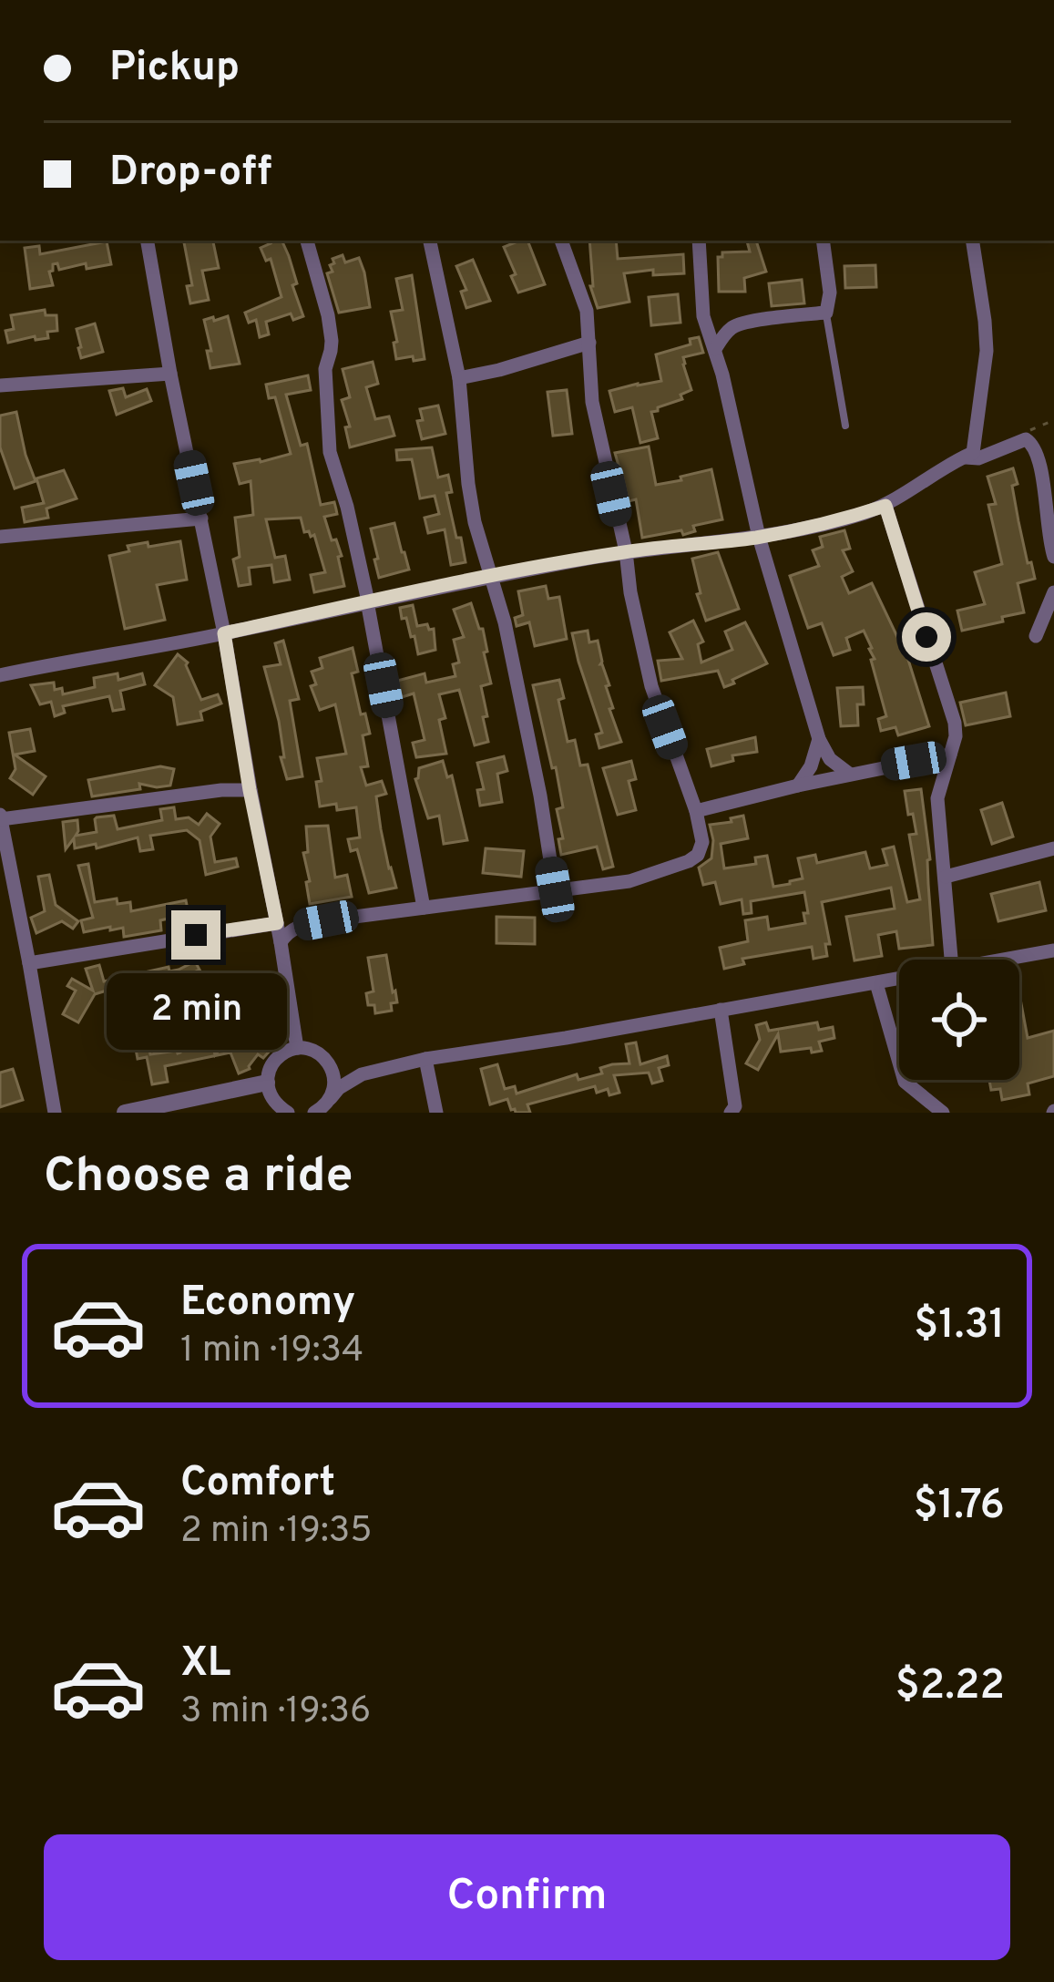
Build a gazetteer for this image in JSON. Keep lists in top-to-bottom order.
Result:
{
  "page": {
    "banner": ["Pickup", "Drop-off"],
    "bubble": "2 min",
    "heading": "Choose a ride",
    "list": [
      {
        "name": "Economy",
        "note": "1 min · 19:34",
        "value": "$1.31"
      },
      {
        "name": "Comfort",
        "note": "2 min · 19:35",
        "value": "$1.76"
      },
      {
        "name": "XL",
        "note": "3 min · 19:36",
        "value": "$2.22"
      }
    ],
    "buttons": "Confirm"
  }
}
